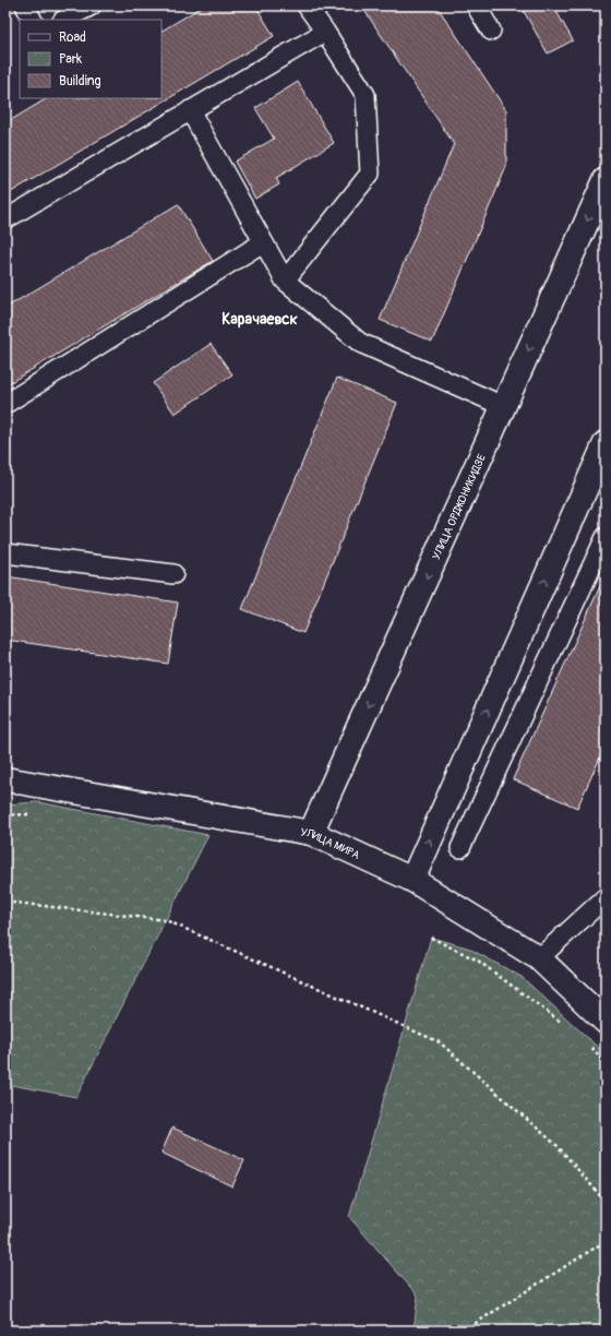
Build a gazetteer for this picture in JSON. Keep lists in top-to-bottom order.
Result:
{
  "streets": {
    "street": ["УЛИЦА ОРДЖОНИКИДЗЕ", "УЛИЦА МИРА"]
  },
  "crossings": [
    ["УЛИЦА ОРДЖОНИКИДЗЕ", "УЛИЦА МИРА"]
  ],
  "districts": ["Карачаевск"],
  "legend": ["Road", "Park", "Building"]
}
